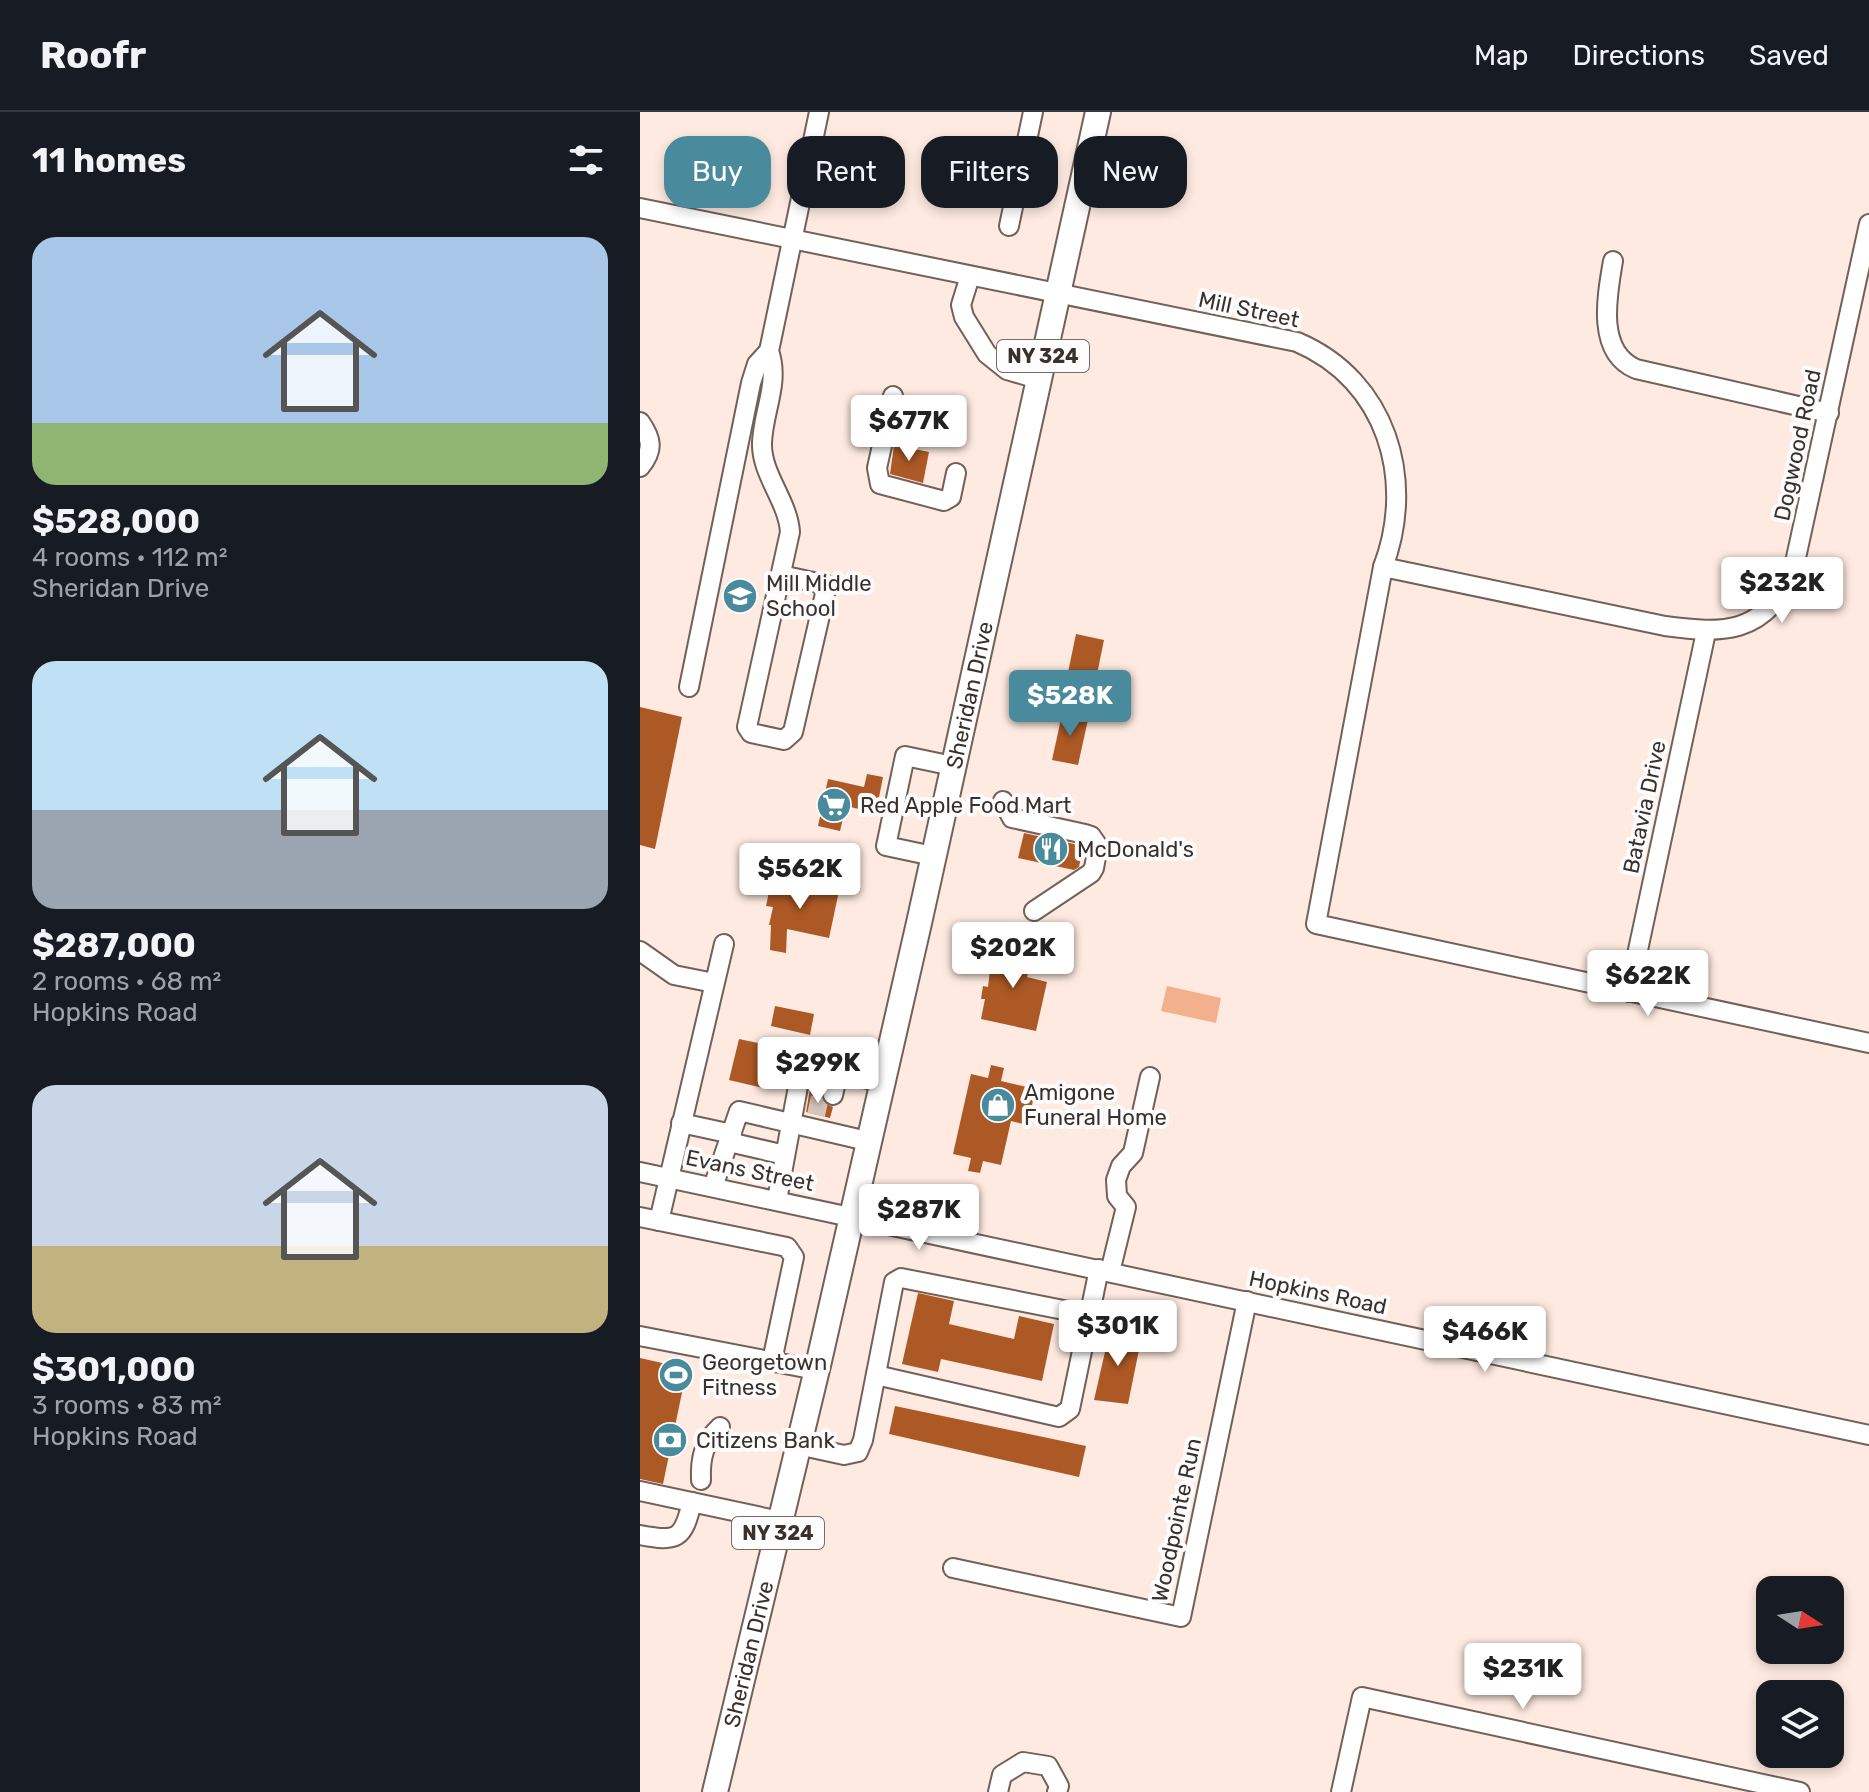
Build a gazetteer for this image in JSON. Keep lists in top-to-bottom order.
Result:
{
  "streets": {
    "main road": ["NY 324", "Sheridan Drive"],
    "street": [
      "Mill Street",
      "Dogwood Road",
      "Batavia Drive",
      "Evans Street",
      "Hopkins Road",
      "Woodpointe Run"
    ]
  },
  "crossings": [
    ["Mill Street", "Dogwood Road"],
    ["Mill Street", "Sheridan Drive"],
    ["Mill Street", "Batavia Drive"],
    ["Dogwood Road", "Batavia Drive"],
    ["Sheridan Drive", "Evans Street"],
    ["Sheridan Drive", "Hopkins Road"],
    ["Evans Street", "Hopkins Road"],
    ["Hopkins Road", "Woodpointe Run"]
  ],
  "places": {
    "school or university": ["Mill Middle School"],
    "supermarket": ["Red Apple Food Mart"],
    "restaurant": ["McDonald's"],
    "shop": ["Amigone Funeral Home"],
    "sports": ["Georgetown Fitness"],
    "bank": ["Citizens Bank"]
  },
  "north": "right",
  "page": {
    "header": "Roofr",
    "nav": ["Map", "Directions", "Saved"],
    "heading": "11 homes",
    "chip": [
      "Buy",
      "Rent",
      "Filters",
      "New"
    ],
    "list": [
      {
        "name": "$528,000",
        "note": "4 rooms · 112 m² · Sheridan Drive"
      },
      {
        "name": "$287,000",
        "note": "2 rooms · 68 m² · Hopkins Road"
      },
      {
        "name": "$301,000",
        "note": "3 rooms · 83 m² · Hopkins Road"
      }
    ],
    "price": [
      "$677K",
      "$232K",
      "$528K",
      "$562K",
      "$202K",
      "$622K",
      "$299K",
      "$287K",
      "$301K",
      "$466K",
      "$231K"
    ]
  }
}
